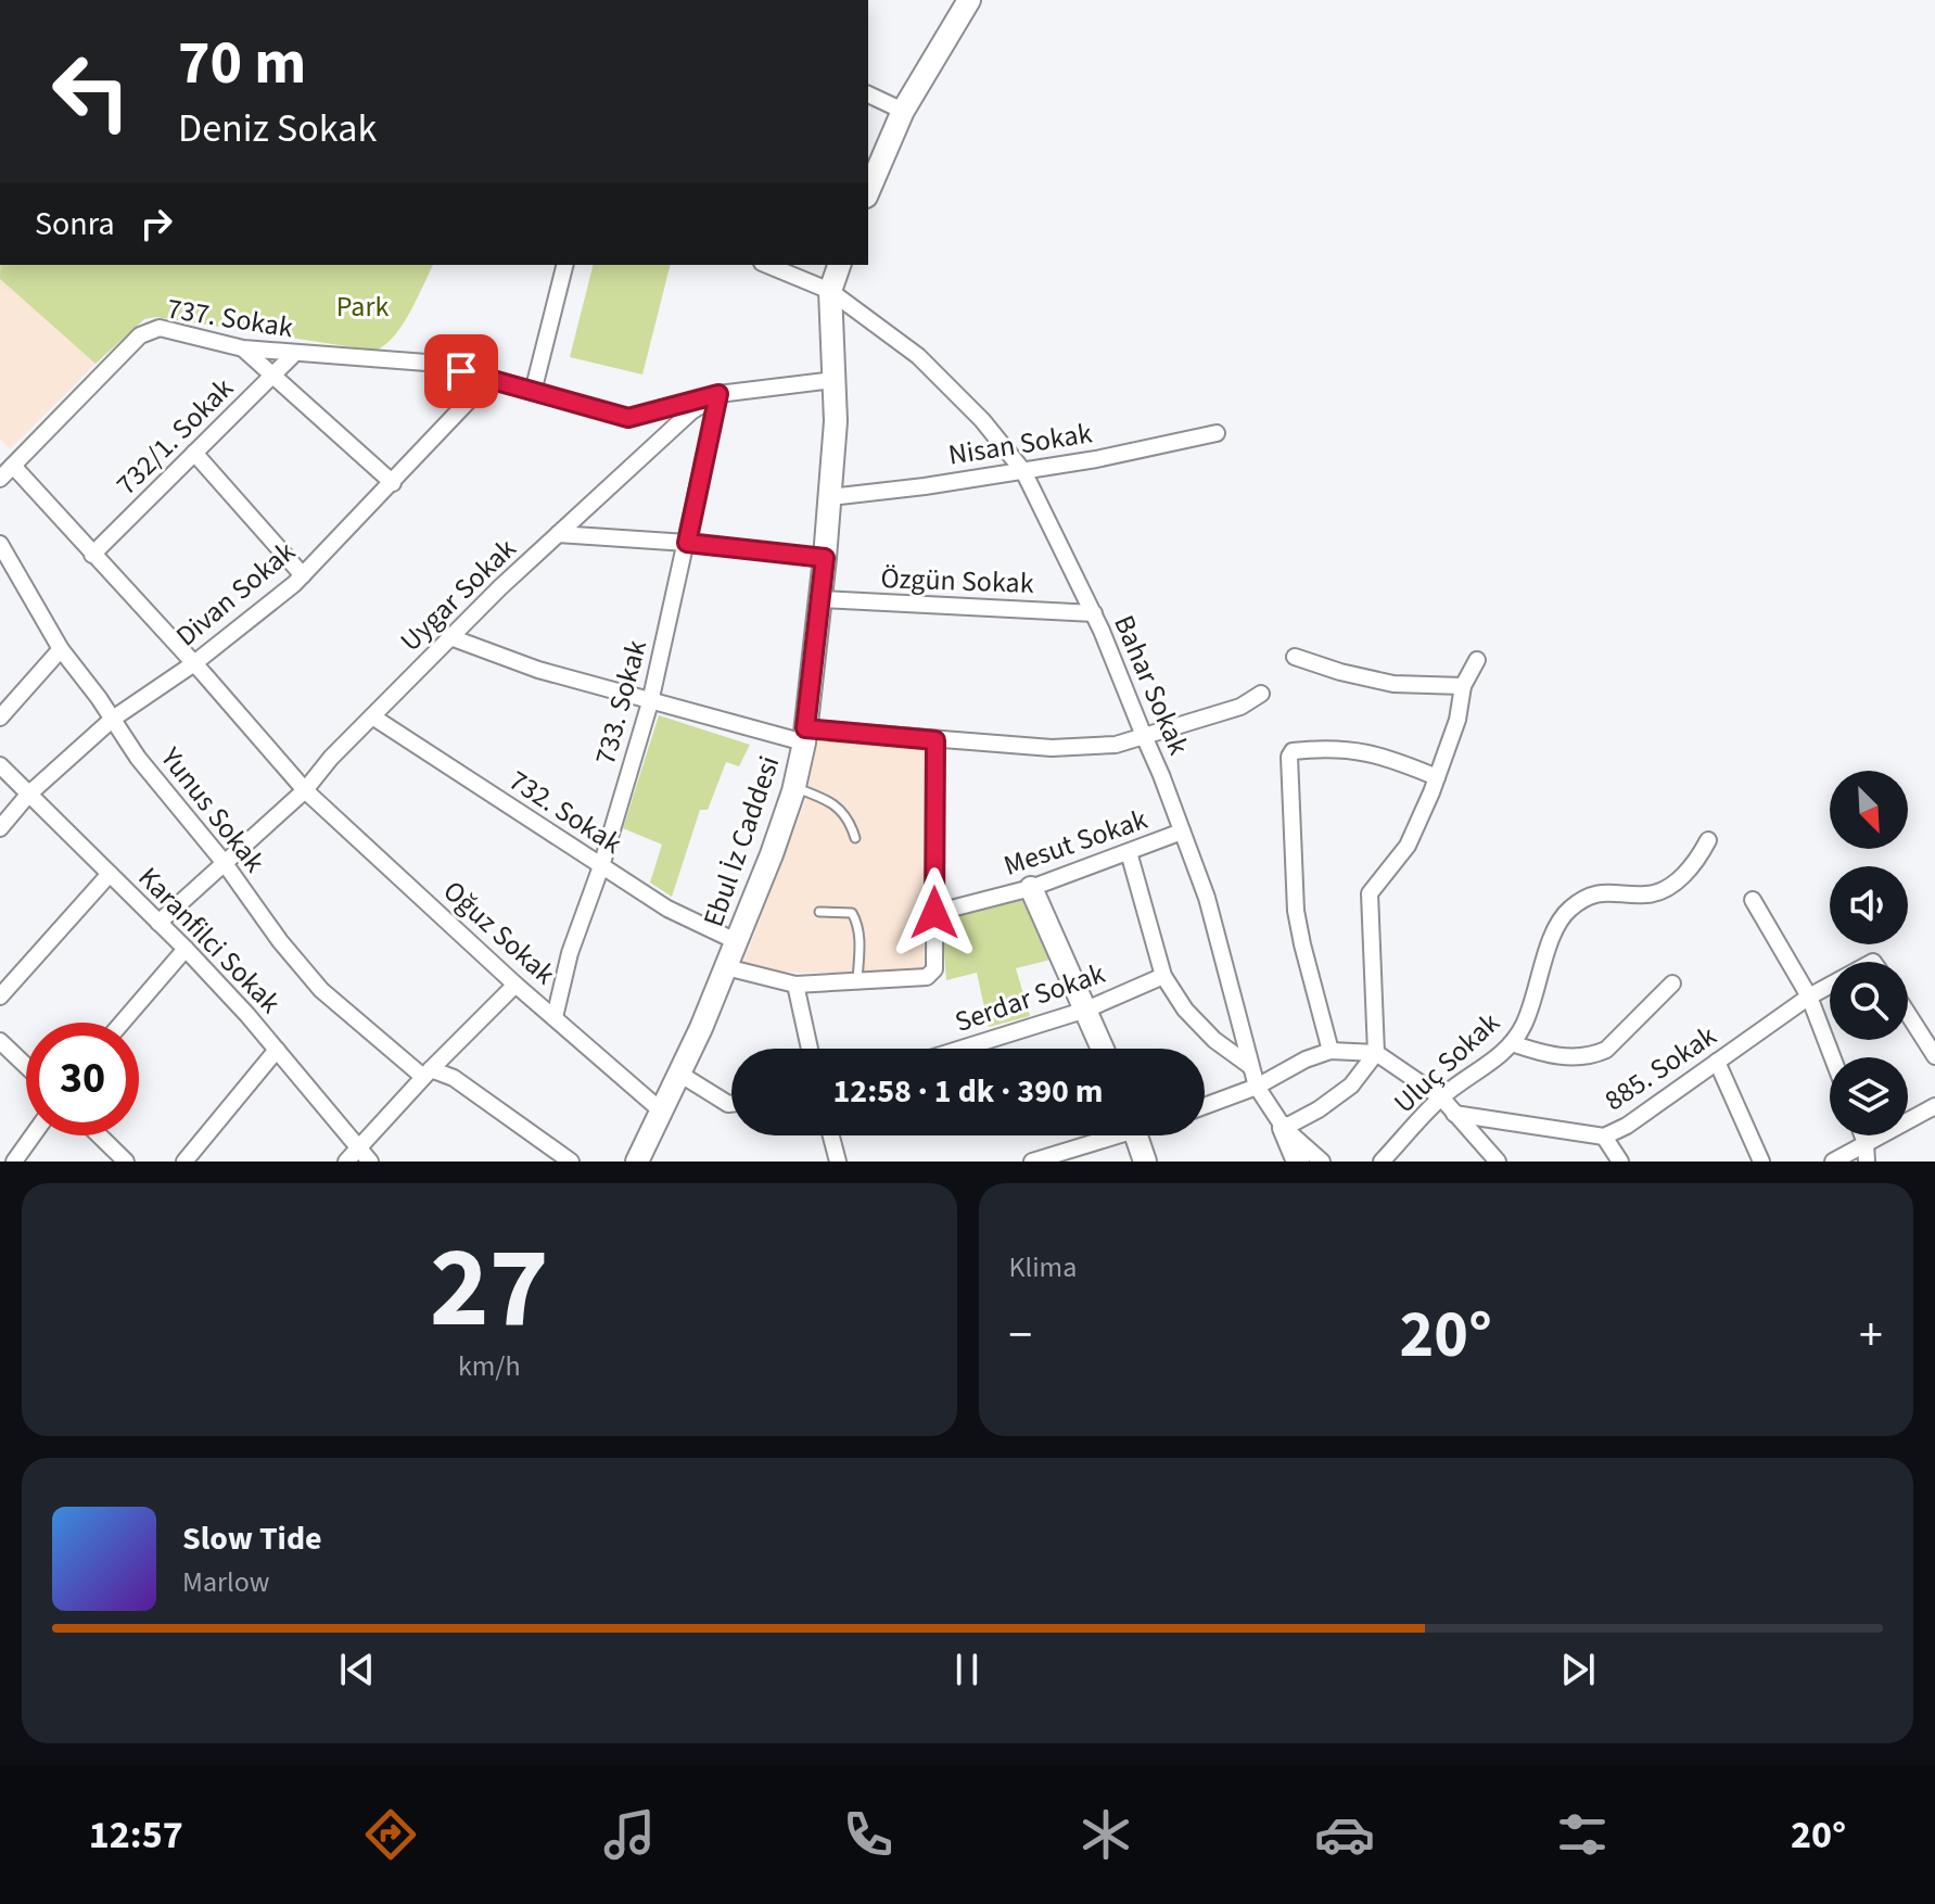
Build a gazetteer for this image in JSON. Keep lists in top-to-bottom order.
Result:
{
  "streets": {
    "street": [
      "737. Sokak",
      "732/1. Sokak",
      "Nisan Sokak",
      "Özgün Sokak",
      "Divan Sokak",
      "Uygar Sokak",
      "Bahar Sokak",
      "733. Sokak",
      "Yunus Sokak",
      "732. Sokak",
      "Ebul İz Caddesi",
      "Mesut Sokak",
      "Oğuz Sokak",
      "Karanfilci Sokak",
      "Serdar Sokak",
      "Uluç Sokak",
      "885. Sokak"
    ]
  },
  "crossings": [
    ["737. Sokak", "732/1. Sokak"],
    ["737. Sokak", "Divan Sokak"],
    ["737. Sokak", "Uygar Sokak"],
    ["737. Sokak", "733. Sokak"],
    ["737. Sokak", "Oğuz Sokak"],
    ["732/1. Sokak", "Oğuz Sokak"],
    ["Nisan Sokak", "Bahar Sokak"],
    ["Nisan Sokak", "Ebul İz Caddesi"],
    ["Özgün Sokak", "Bahar Sokak"],
    ["Özgün Sokak", "Ebul İz Caddesi"],
    ["Divan Sokak", "Yunus Sokak"],
    ["Divan Sokak", "Oğuz Sokak"],
    ["Divan Sokak", "Karanfilci Sokak"],
    ["Uygar Sokak", "733. Sokak"],
    ["Uygar Sokak", "Yunus Sokak"],
    ["Uygar Sokak", "732. Sokak"],
    ["Uygar Sokak", "Ebul İz Caddesi"],
    ["Uygar Sokak", "Oğuz Sokak"],
    ["Uygar Sokak", "Karanfilci Sokak"],
    ["Bahar Sokak", "Ebul İz Caddesi"],
    ["Bahar Sokak", "Mesut Sokak"],
    ["733. Sokak", "732. Sokak"],
    ["733. Sokak", "Oğuz Sokak"],
    ["732. Sokak", "Ebul İz Caddesi"],
    ["Ebul İz Caddesi", "Oğuz Sokak"]
  ],
  "parks": ["Park"],
  "north": "bottom right",
  "page": {
    "turn": ["70 m", "Deniz Sokak"],
    "then": "Sonra",
    "limit": "30",
    "trip": "12:58 · 1 dk · 390 m",
    "tile": [
      ["27", "km/h"],
      "Klima"
    ],
    "heat": ["−", "20°", "+"],
    "song": ["Slow Tide", "Marlow"],
    "tabs": ["12:57", "20°"]
  }
}
